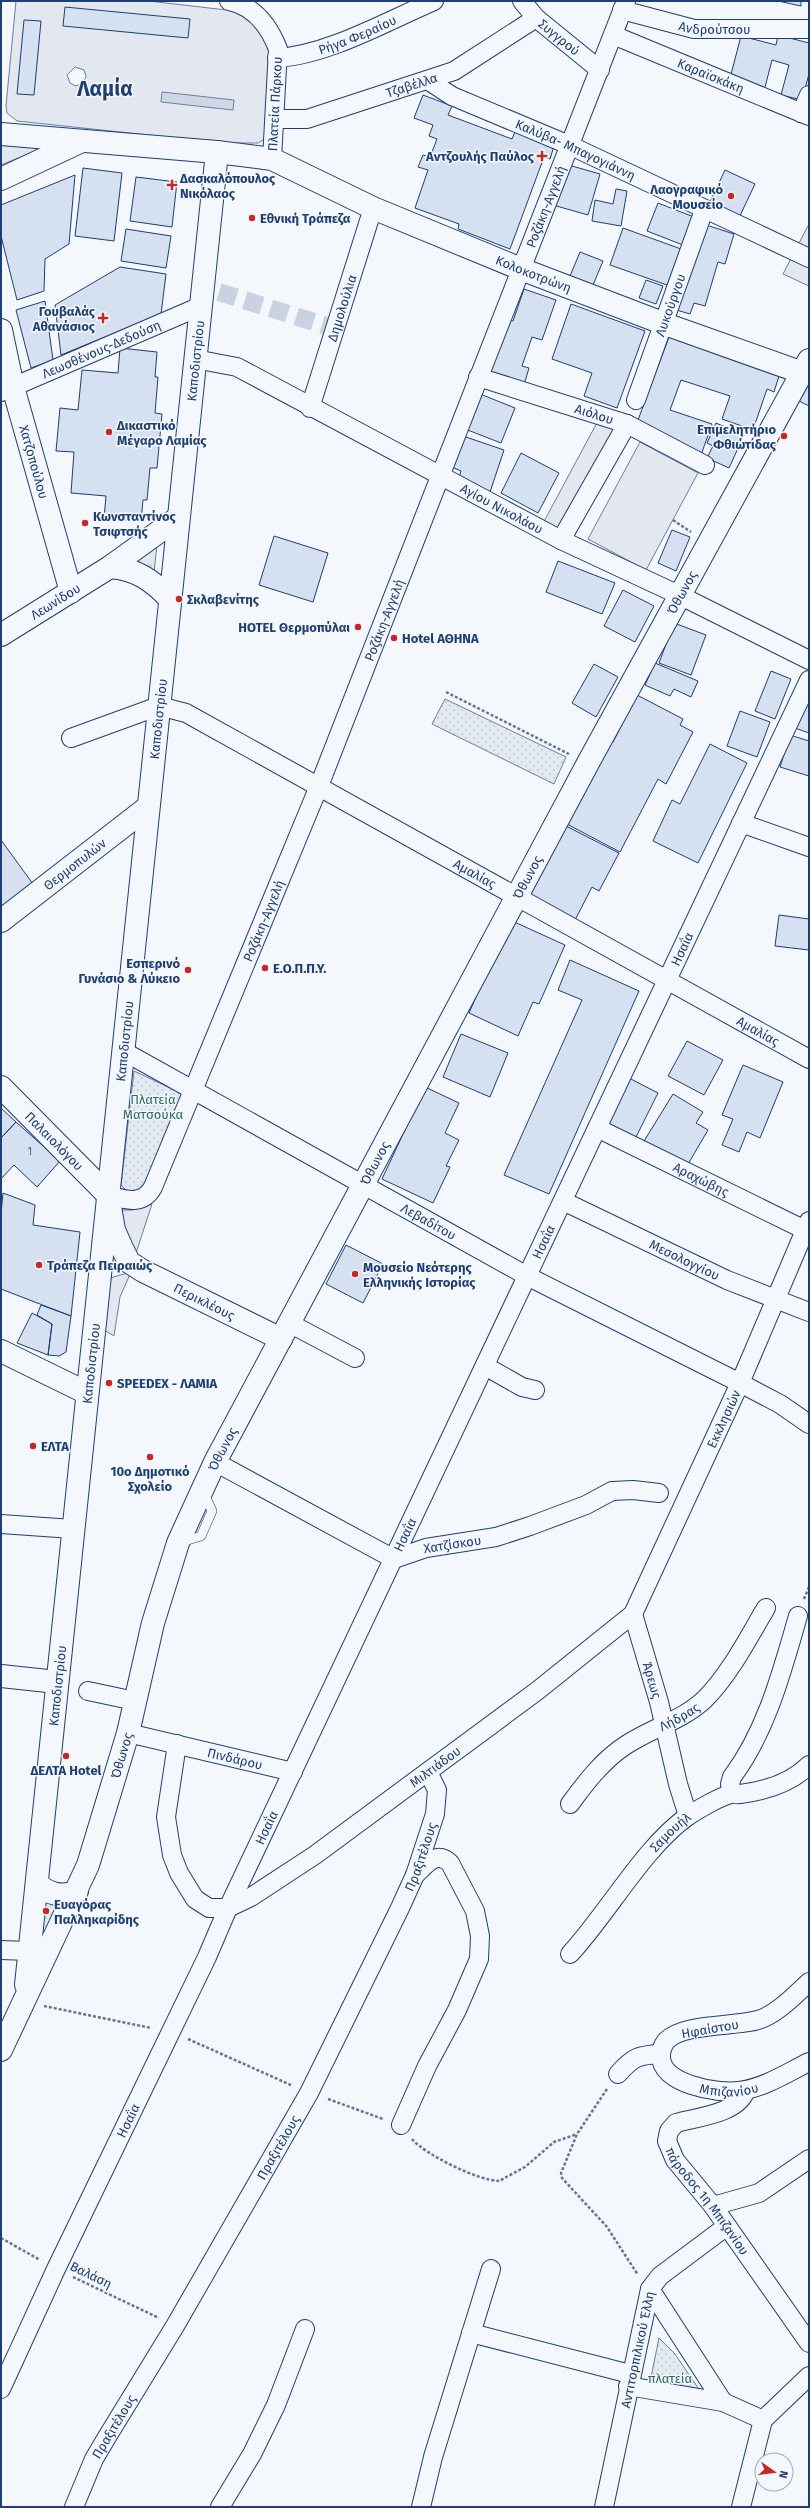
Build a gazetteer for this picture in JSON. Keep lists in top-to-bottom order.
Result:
{
  "streets": {
    "main road": [
      "Κολοκοτρώνη",
      "Καποδιστρίου",
      "Χατζοπούλου",
      "Όθωνος",
      "Λεωνίδου",
      "Θερμοπυλών",
      "Παλαιολόγου",
      "Περικλέους"
    ],
    "street": [
      "Ανδρούτσου",
      "Ρήγα Φεραίου",
      "Συγγρού",
      "Καραϊσκάκη",
      "Τζαβέλλα",
      "Πλατεία Πάρκου",
      "Καλύβα- Μπαγογιάννη",
      "Ροζάκη-Αγγελή",
      "Λυκούργου",
      "Δημολούλια",
      "Λεωσθένους-Δεδούση",
      "Αιόλου",
      "Αγίου Νικολάου",
      "Αμαλίας",
      "Ησαΐα",
      "Αραχώβης",
      "Λεβαδίτου",
      "Μεσολογγίου",
      "Εκκλησιών",
      "Χατζίσκου",
      "Άρεως",
      "Λήδρας",
      "Πινδάρου",
      "Μιλτιάδου",
      "Σαμουήλ",
      "Πραξιτέλους",
      "Ηφαίστου",
      "Μπιζανίου",
      "πάροδος 1η Μπιζανίου",
      "Αντιτορπιλικού Έλλη"
    ],
    "path": ["Βαλάση"]
  },
  "crossings": [
    ["Ανδρούτσου", "Ροζάκη-Αγγελή"],
    ["Ρήγα Φεραίου", "Πλατεία Πάρκου"],
    ["Συγγρού", "Τζαβέλλα"],
    ["Συγγρού", "Ροζάκη-Αγγελή"],
    ["Καραϊσκάκη", "Ροζάκη-Αγγελή"],
    ["Τζαβέλλα", "Πλατεία Πάρκου"],
    ["Τζαβέλλα", "Καλύβα- Μπαγογιάννη"],
    ["Πλατεία Πάρκου", "Κολοκοτρώνη"],
    ["Καλύβα- Μπαγογιάννη", "Ροζάκη-Αγγελή"],
    ["Καλύβα- Μπαγογιάννη", "Λυκούργου"],
    ["Ροζάκη-Αγγελή", "Κολοκοτρώνη"],
    ["Ροζάκη-Αγγελή", "Καποδιστρίου"],
    ["Ροζάκη-Αγγελή", "Αιόλου"],
    ["Ροζάκη-Αγγελή", "Αγίου Νικολάου"],
    ["Ροζάκη-Αγγελή", "Αμαλίας"],
    ["Ροζάκη-Αγγελή", "Παλαιολόγου"],
    ["Ροζάκη-Αγγελή", "Λεβαδίτου"],
    ["Κολοκοτρώνη", "Λυκούργου"],
    ["Κολοκοτρώνη", "Δημολούλια"],
    ["Κολοκοτρώνη", "Καποδιστρίου"],
    ["Κολοκοτρώνη", "Όθωνος"],
    ["Δημολούλια", "Αγίου Νικολάου"],
    ["Λεωσθένους-Δεδούση", "Καποδιστρίου"],
    ["Λεωσθένους-Δεδούση", "Χατζοπούλου"],
    ["Καποδιστρίου", "Αγίου Νικολάου"],
    ["Καποδιστρίου", "Όθωνος"],
    ["Καποδιστρίου", "Λεωνίδου"],
    ["Καποδιστρίου", "Θερμοπυλών"],
    ["Καποδιστρίου", "Αμαλίας"],
    ["Καποδιστρίου", "Παλαιολόγου"],
    ["Καποδιστρίου", "Λεβαδίτου"],
    ["Χατζοπούλου", "Λεωνίδου"],
    ["Αγίου Νικολάου", "Όθωνος"],
    ["Όθωνος", "Αμαλίας"],
    ["Όθωνος", "Λεβαδίτου"],
    ["Όθωνος", "Περικλέους"],
    ["Όθωνος", "Πινδάρου"],
    ["Αμαλίας", "Ησαΐα"],
    ["Ησαΐα", "Αραχώβης"],
    ["Ησαΐα", "Λεβαδίτου"],
    ["Ησαΐα", "Μεσολογγίου"],
    ["Ησαΐα", "Χατζίσκου"],
    ["Ησαΐα", "Πινδάρου"],
    ["Ησαΐα", "Μιλτιάδου"],
    ["Ησαΐα", "Βαλάση"],
    ["Αραχώβης", "Εκκλησιών"],
    ["Λεβαδίτου", "Εκκλησιών"],
    ["Μεσολογγίου", "Εκκλησιών"],
    ["Εκκλησιών", "Άρεως"],
    ["Εκκλησιών", "Μιλτιάδου"],
    ["Άρεως", "Λήδρας"],
    ["Άρεως", "Μιλτιάδου"],
    ["Άρεως", "Σαμουήλ"],
    ["Μιλτιάδου", "Πραξιτέλους"],
    ["Πραξιτέλους", "Βαλάση"],
    ["Ηφαίστου", "Μπιζανίου"],
    ["Μπιζανίου", "πάροδος 1η Μπιζανίου"],
    ["πάροδος 1η Μπιζανίου", "Αντιτορπιλικού Έλλη"]
  ],
  "districts": ["Λαμία"],
  "parks": ["Πλατεία Ματσούκα", "πλατεία"],
  "places": {
    "health": ["Αντζουλής Παύλος", "Δασκαλόπουλος Νικόλαος", "Γουβαλάς Αθανάσιος"],
    "other": [
      "Λαογραφικό Μουσείο",
      "Εθνική Τράπεζα",
      "Δικαστικό Μέγαρο Λαμίας",
      "Επιμελητήριο Φθιώτιδας",
      "Κωνσταντίνος Τσιφτσής",
      "Σκλαβενίτης",
      "HOTEL Θερμοπύλαι",
      "Hotel ΑΘΗΝΑ",
      "Ε.Ο.Π.Π.Υ.",
      "Εσπερινό Γυνάσιο & Λύκειο",
      "Τράπεζα Πειραιώς",
      "Μουσείο Νεότερης Ελληνικής Ιστορίας",
      "SPEEDEX - ΛΑΜΙΑ",
      "ΕΛΤΑ",
      "10ο Δημοτικό Σχολείο",
      "ΔΕΛΤΑ Hotel",
      "Ευαγόρας Παλληκαρίδης"
    ]
  },
  "house_numbers": ["1"],
  "north": "right"
}
